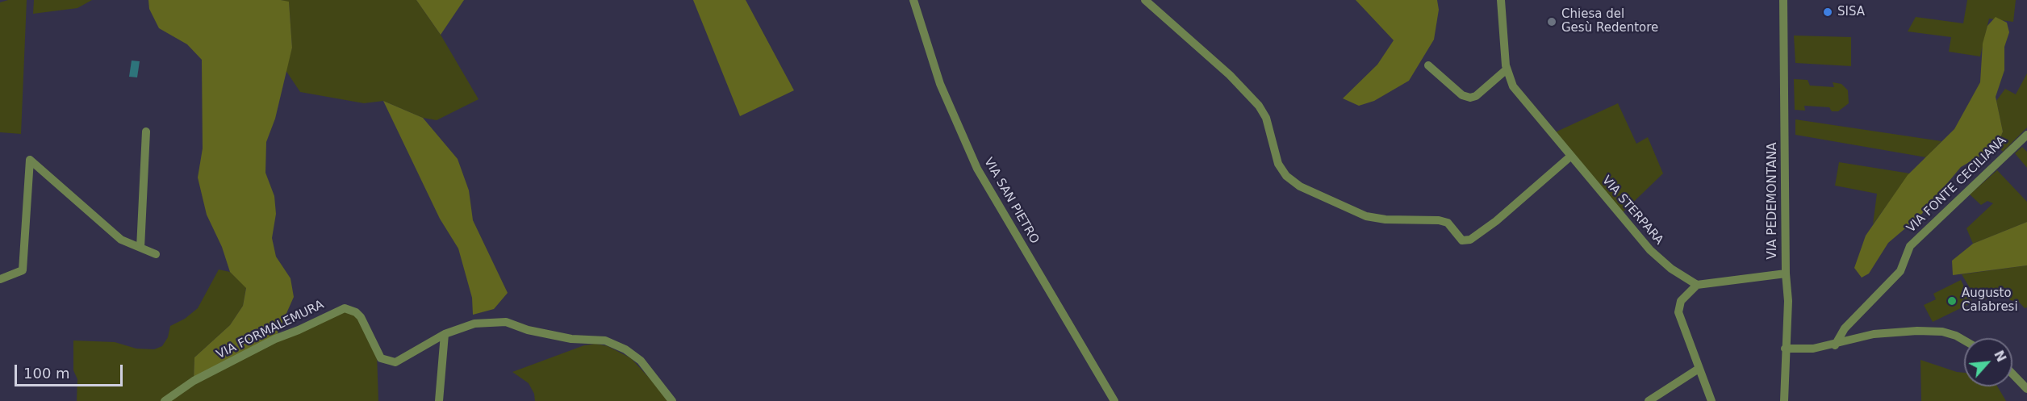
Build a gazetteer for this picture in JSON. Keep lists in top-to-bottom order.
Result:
{
  "streets": {
    "street": [
      "VIA FONTE CECILIANA",
      "VIA SAN PIETRO",
      "VIA PEDEMONTANA",
      "VIA STERPARA",
      "VIA FORMALEMURA"
    ]
  },
  "places": ["SISA", "Chiesa del Gesù Redentore", "Augusto Calabresi"],
  "scale_bar": "100 m",
  "north": "top right"
}
